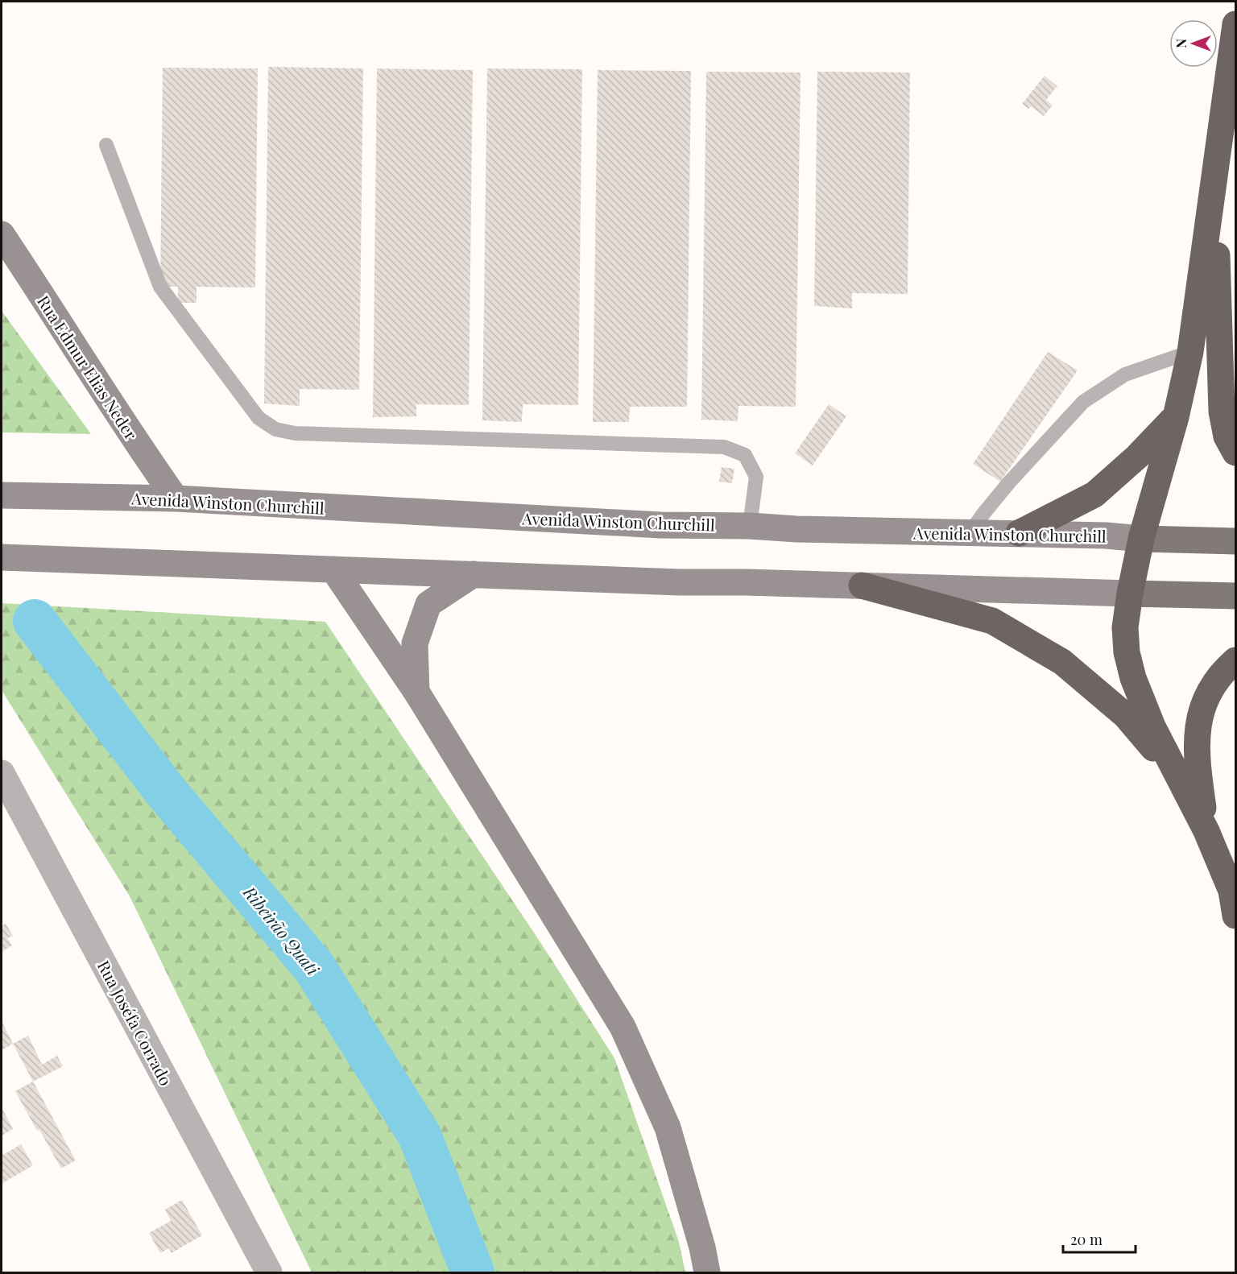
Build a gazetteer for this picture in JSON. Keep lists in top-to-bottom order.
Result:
{
  "streets": {
    "main road": ["Rua Edmur Elias Neder", "Avenida Winston Churchill"],
    "street": ["Rua Joséfa Corrado"]
  },
  "crossings": [
    ["Rua Edmur Elias Neder", "Avenida Winston Churchill"]
  ],
  "water": ["Ribeirão Quati"],
  "scale_bar": "20 m",
  "north": "left"
}
